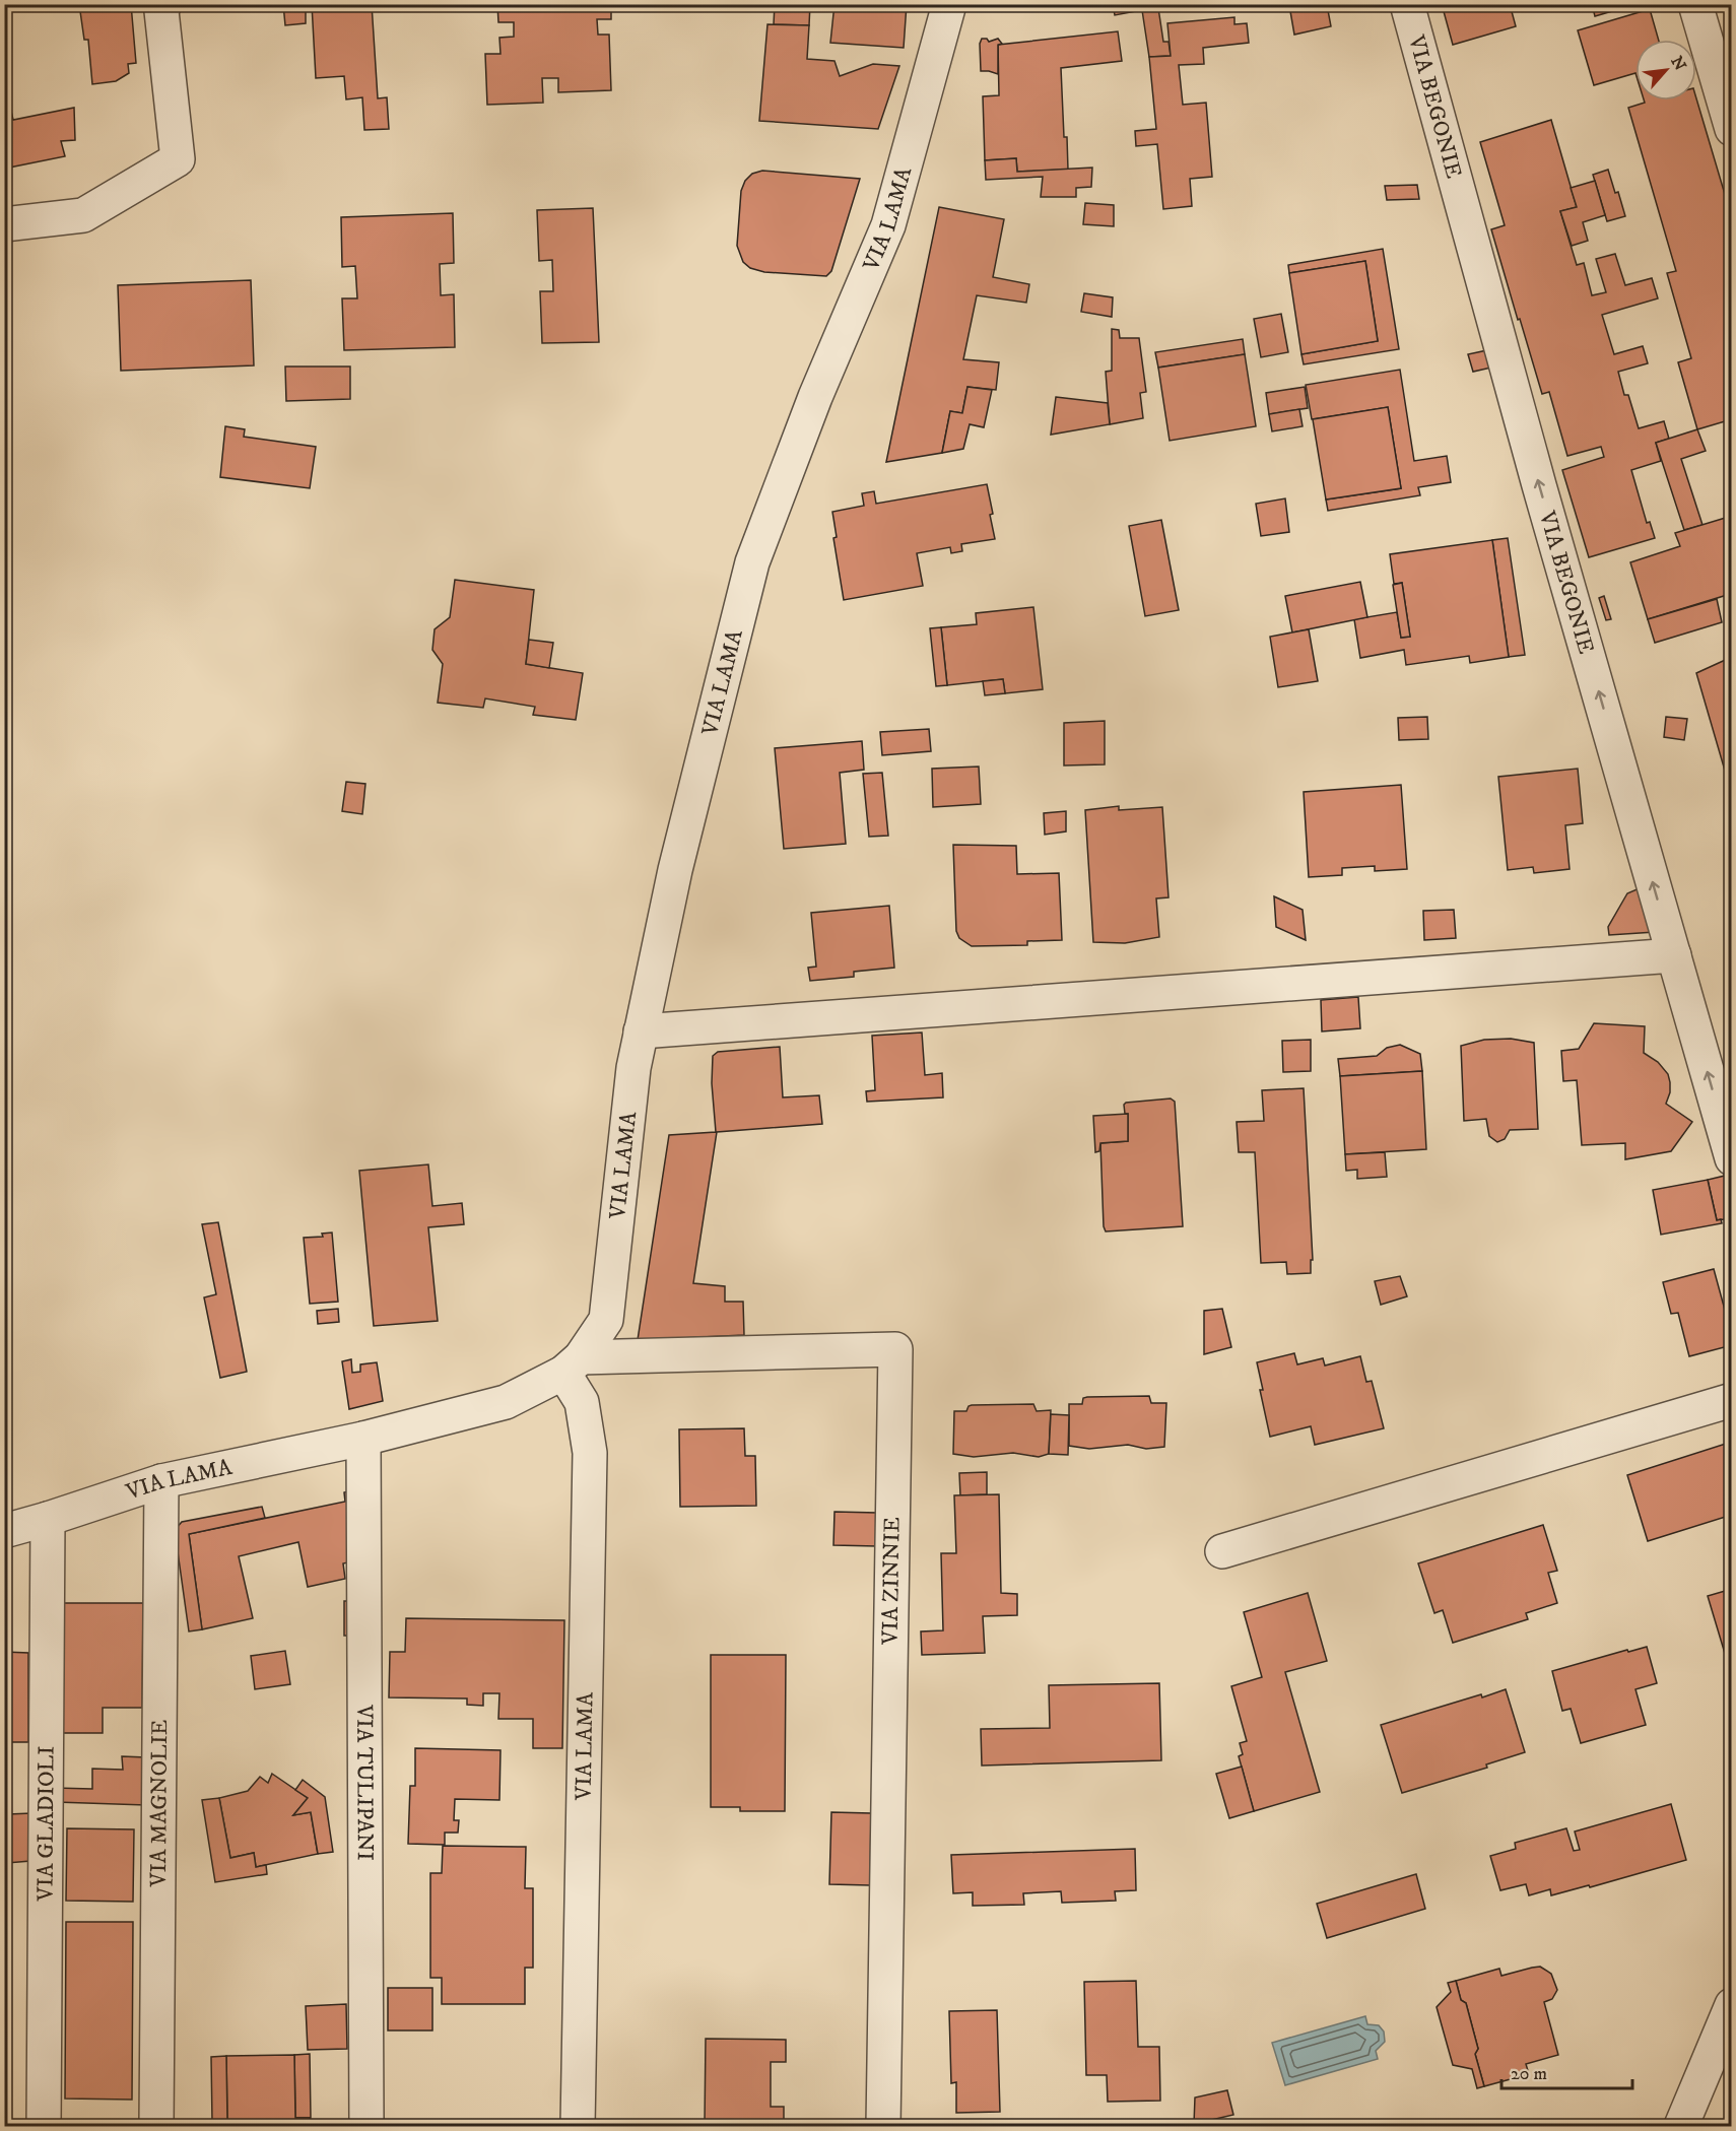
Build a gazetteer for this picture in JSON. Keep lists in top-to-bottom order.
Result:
{
  "streets": {
    "street": [
      "VIA BEGONIE",
      "VIA LAMA",
      "VIA ZINNIE",
      "VIA TULIPANI",
      "VIA MAGNOLIE",
      "VIA GLADIOLI"
    ]
  },
  "crossings": [
    ["VIA LAMA", "VIA ZINNIE"],
    ["VIA LAMA", "VIA TULIPANI"],
    ["VIA LAMA", "VIA MAGNOLIE"],
    ["VIA LAMA", "VIA GLADIOLI"]
  ],
  "one_way": ["VIA BEGONIE"],
  "scale_bar": "20 m",
  "north": "top right"
}
